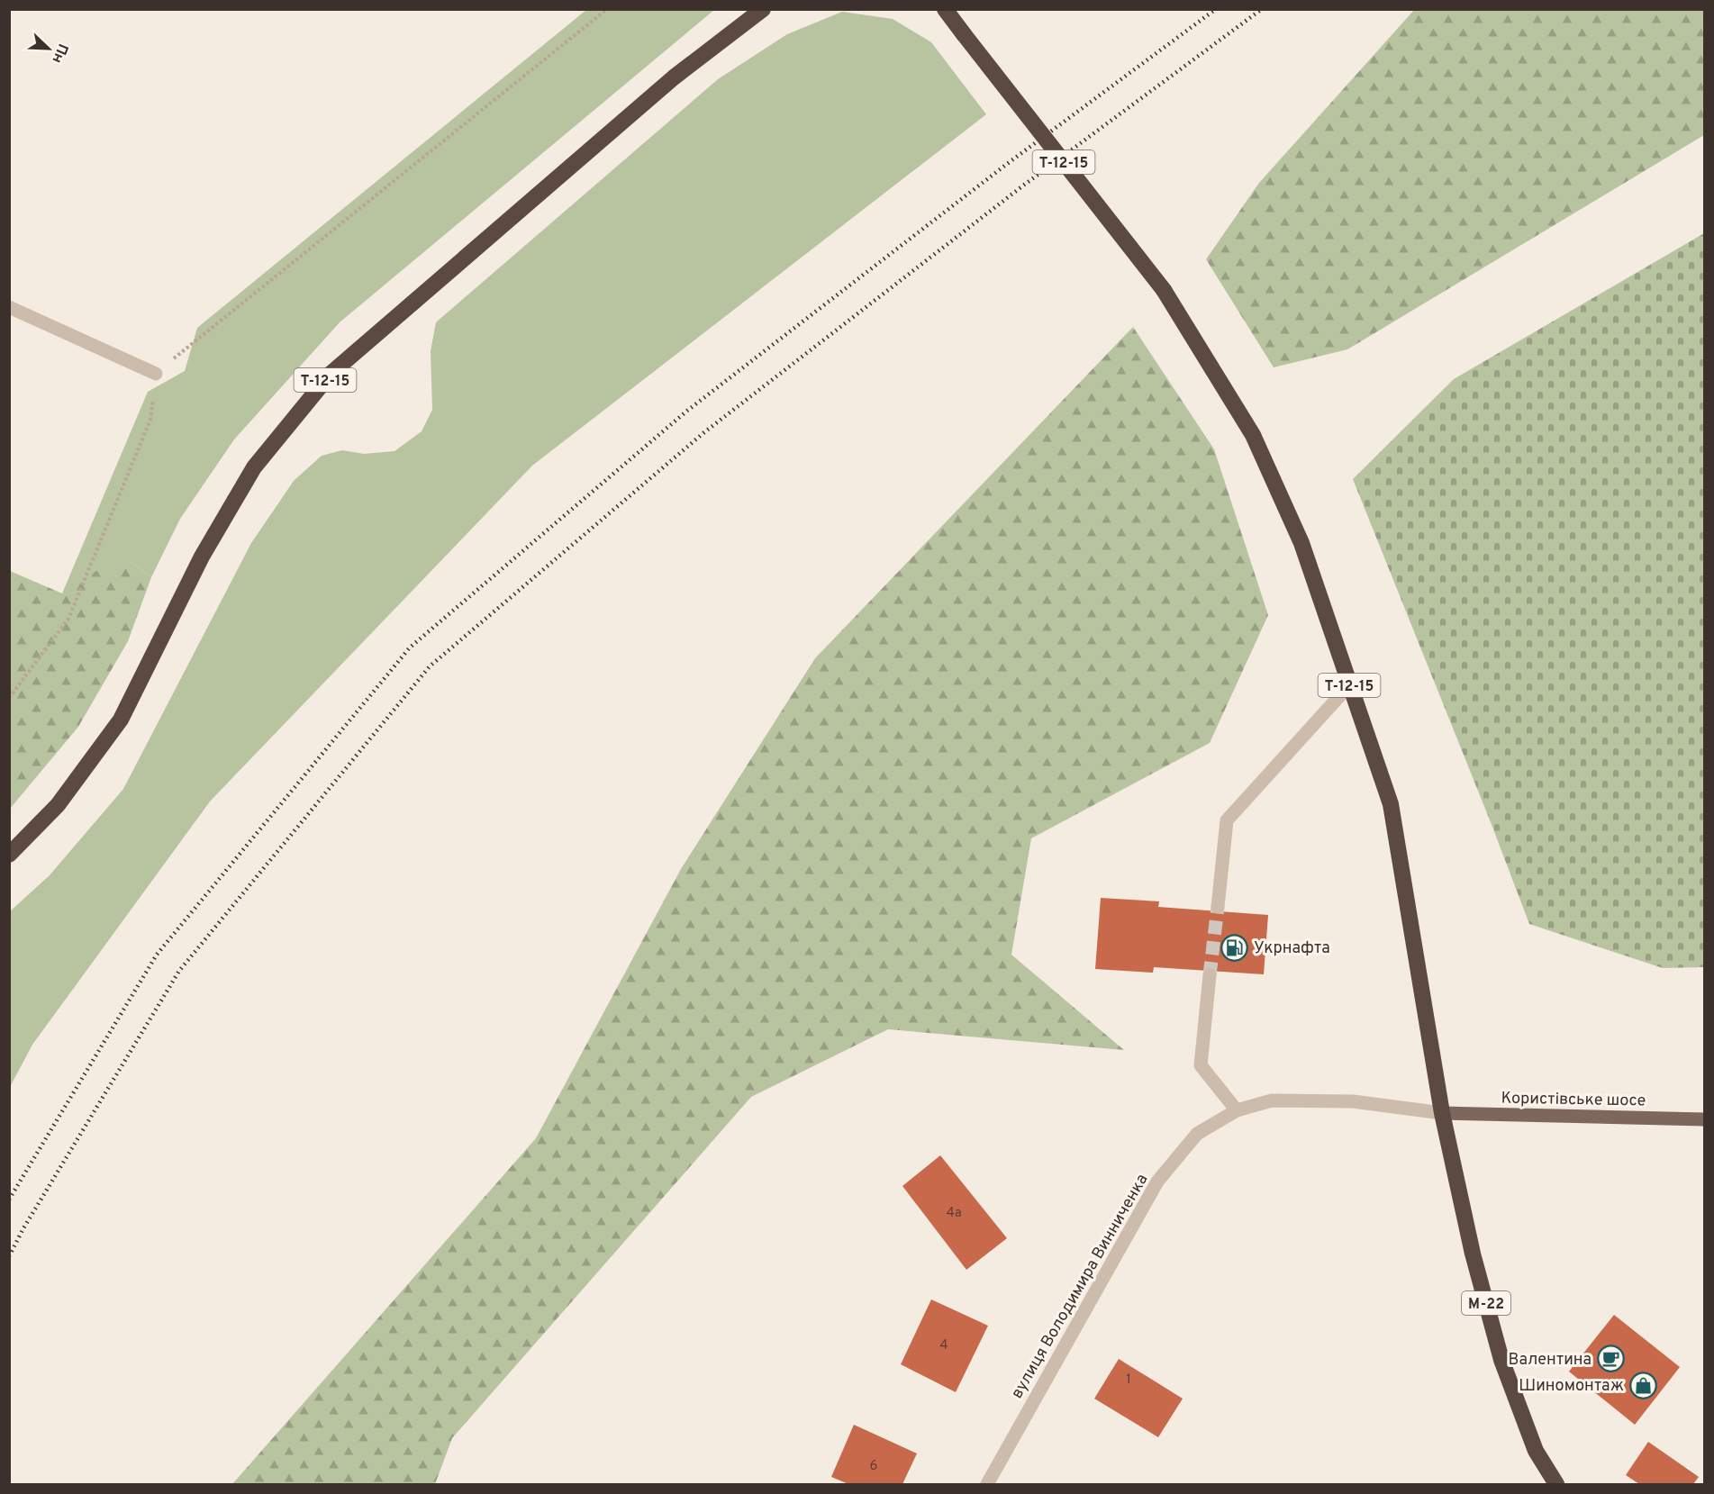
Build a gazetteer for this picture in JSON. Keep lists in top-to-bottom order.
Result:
{
  "streets": {
    "highway": ["Т-12-15", "М-22"],
    "main road": ["Користівське шосе"],
    "street": ["вулиця Володимира Винниченка"]
  },
  "crossings": [
    ["Т-12-15", "Користівське шосе"],
    ["Т-12-15", "вулиця Володимира Винниченка"],
    ["Т-12-15", "М-22"],
    ["Користівське шосе", "вулиця Володимира Винниченка"],
    ["Користівське шосе", "М-22"],
    ["вулиця Володимира Винниченка", "М-22"]
  ],
  "places": {
    "fuel station": ["Укрнафта"],
    "cafe": ["Валентина"],
    "shop": ["Шиномонтаж"]
  },
  "house_numbers": [
    "4а",
    "4",
    "1",
    "6"
  ],
  "north": "bottom right"
}
